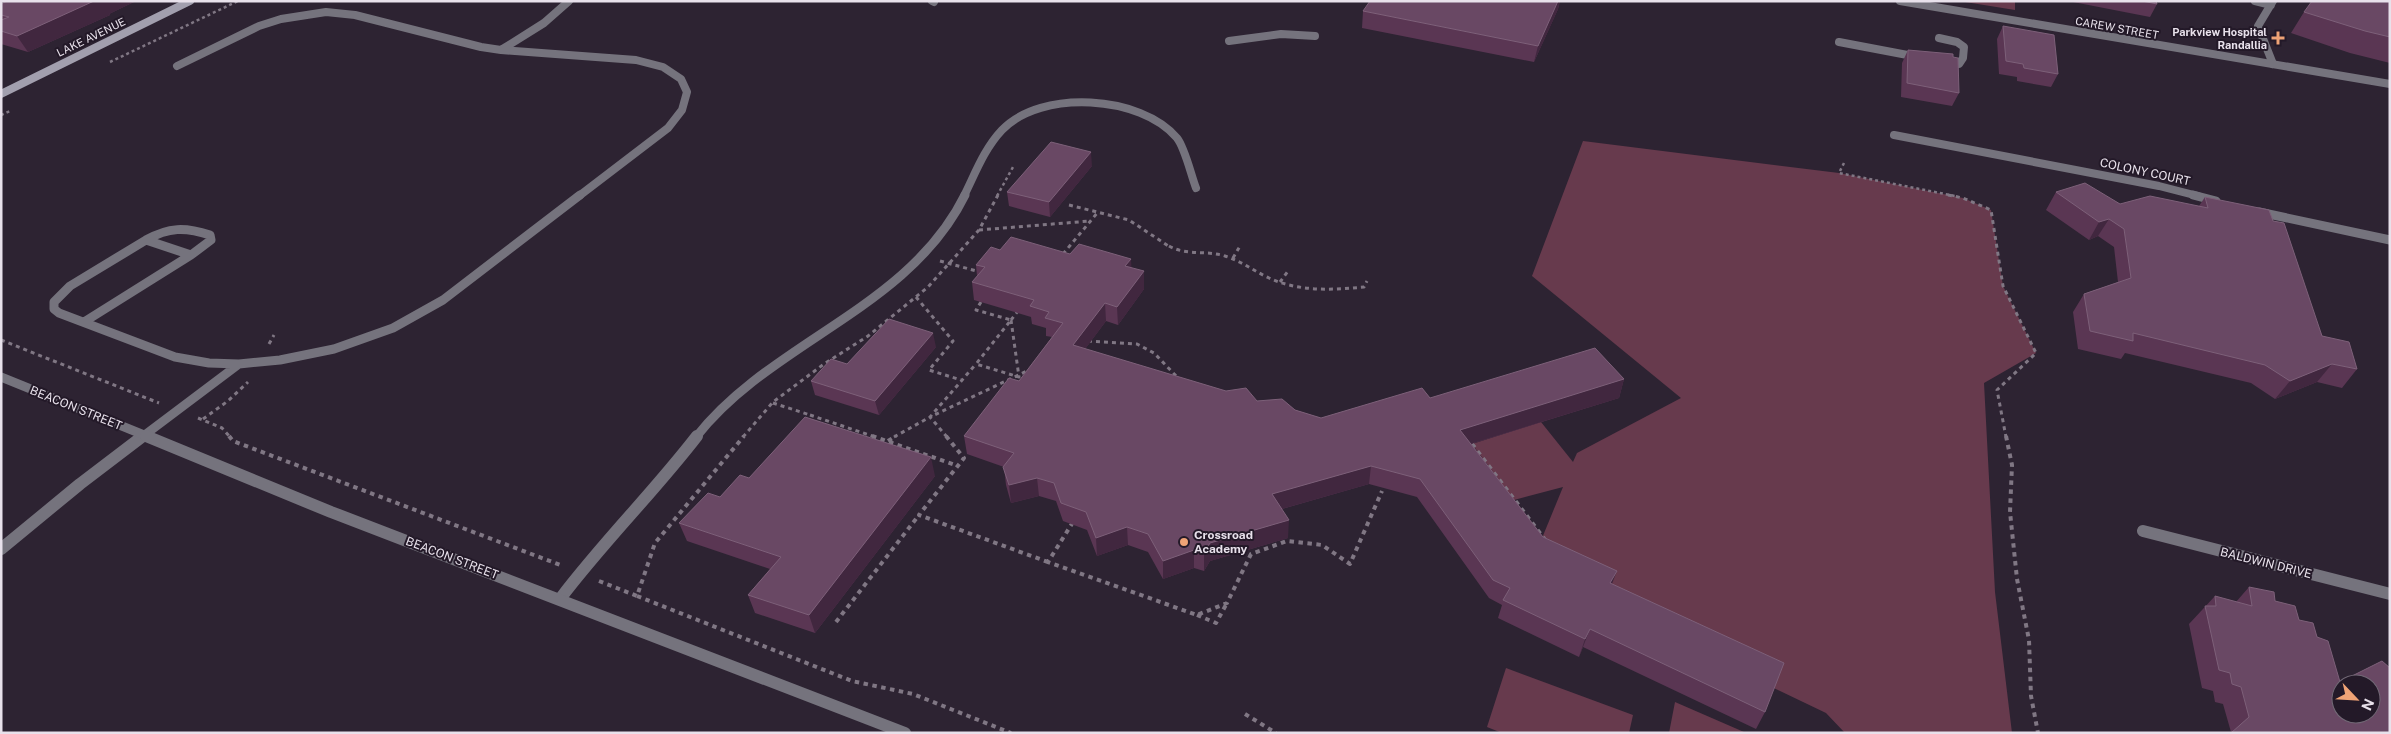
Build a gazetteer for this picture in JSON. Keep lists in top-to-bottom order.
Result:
{
  "streets": {
    "main road": ["LAKE AVENUE"],
    "street": [
      "CAREW STREET",
      "COLONY COURT",
      "BEACON STREET",
      "BALDWIN DRIVE"
    ]
  },
  "places": {
    "health": ["Parkview Hospital Randallia"],
    "other": ["Crossroad Academy"]
  },
  "north": "bottom right"
}
